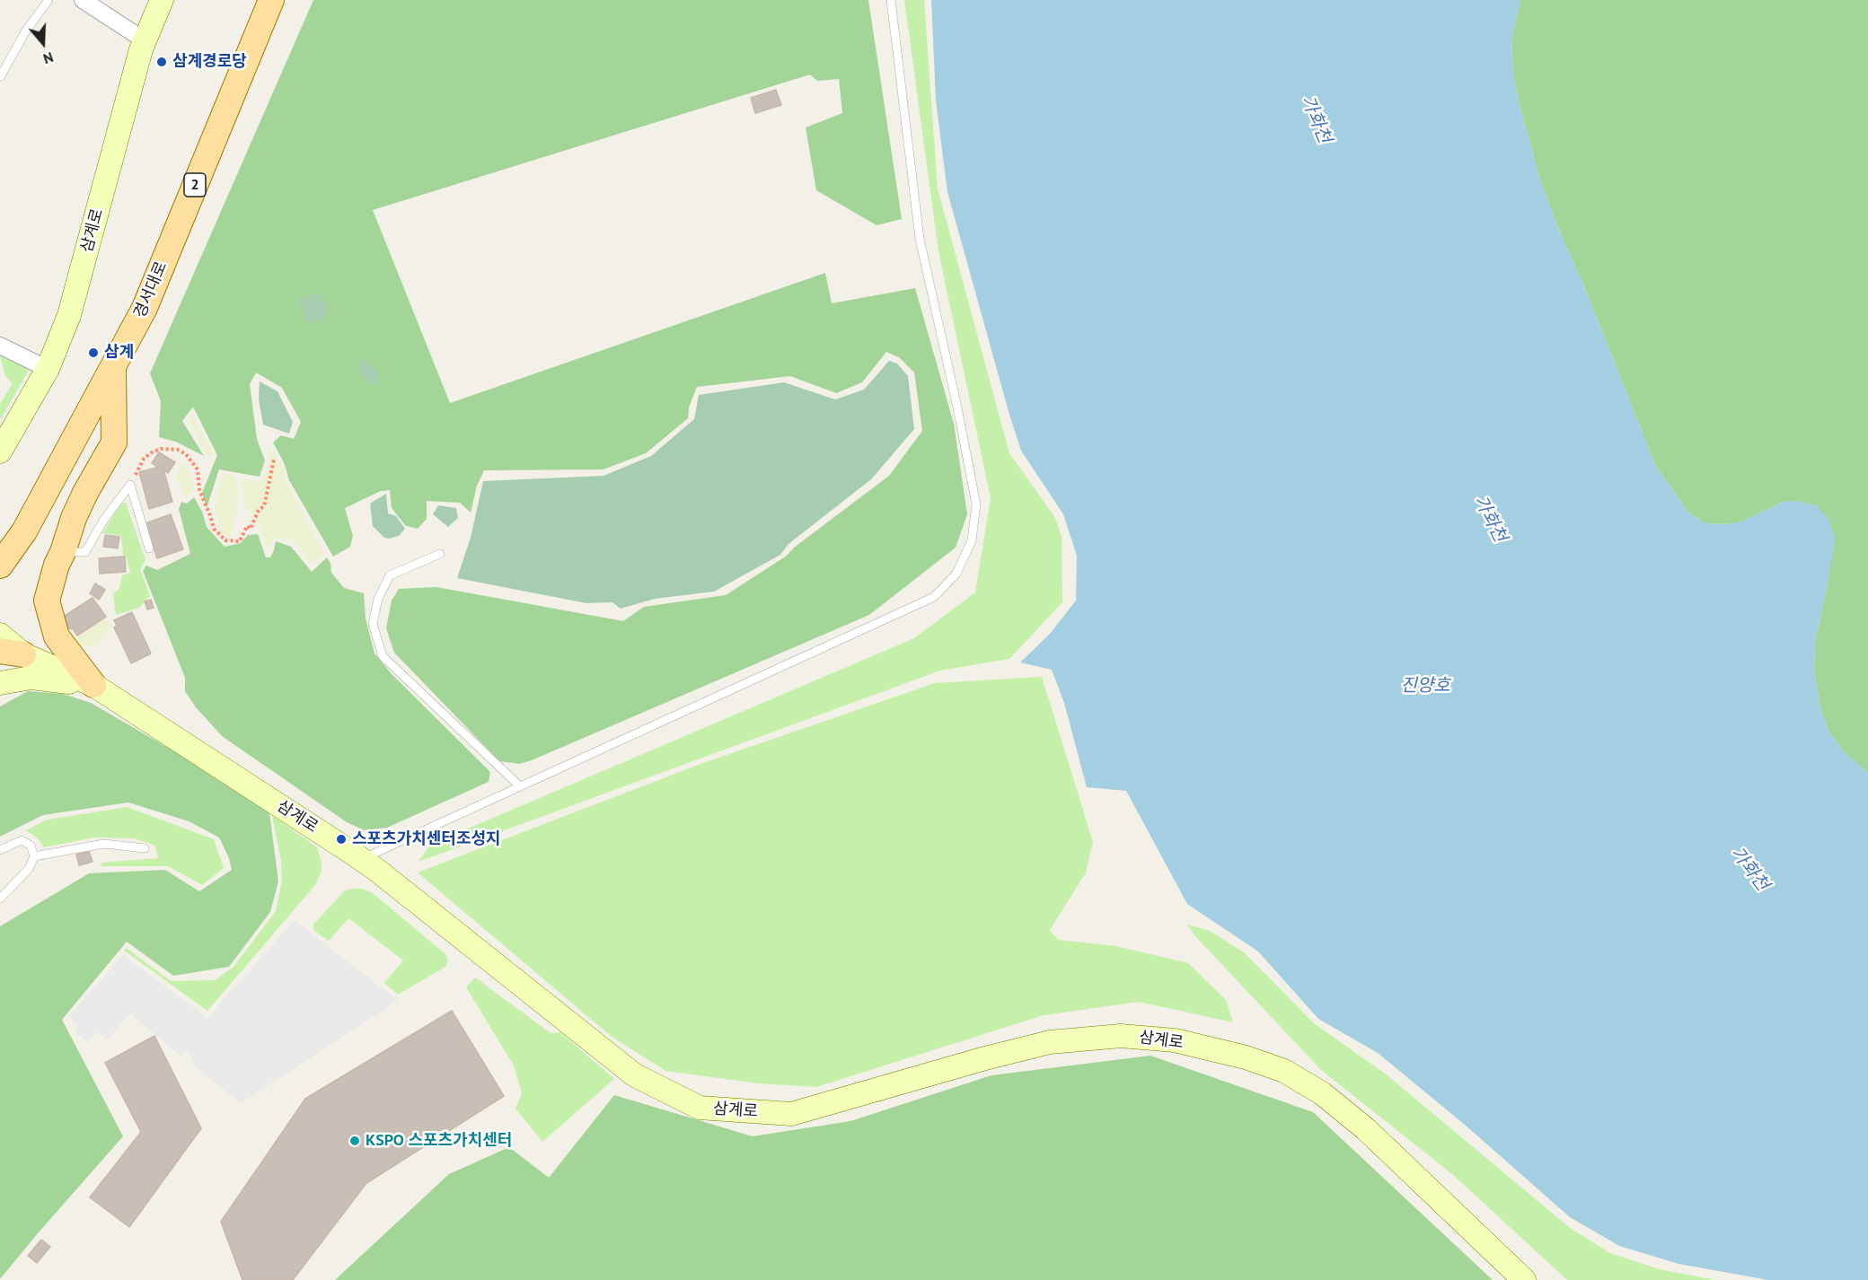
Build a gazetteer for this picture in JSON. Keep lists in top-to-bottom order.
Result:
{
  "streets": {
    "main road": ["2", "경서대로"],
    "street": ["삼계로"]
  },
  "water": ["가화천", "진양호"],
  "places": [
    "삼계경로당",
    "삼계",
    "스포츠가치센터조성지",
    "KSPO 스포츠가치센터"
  ],
  "north": "bottom"
}
